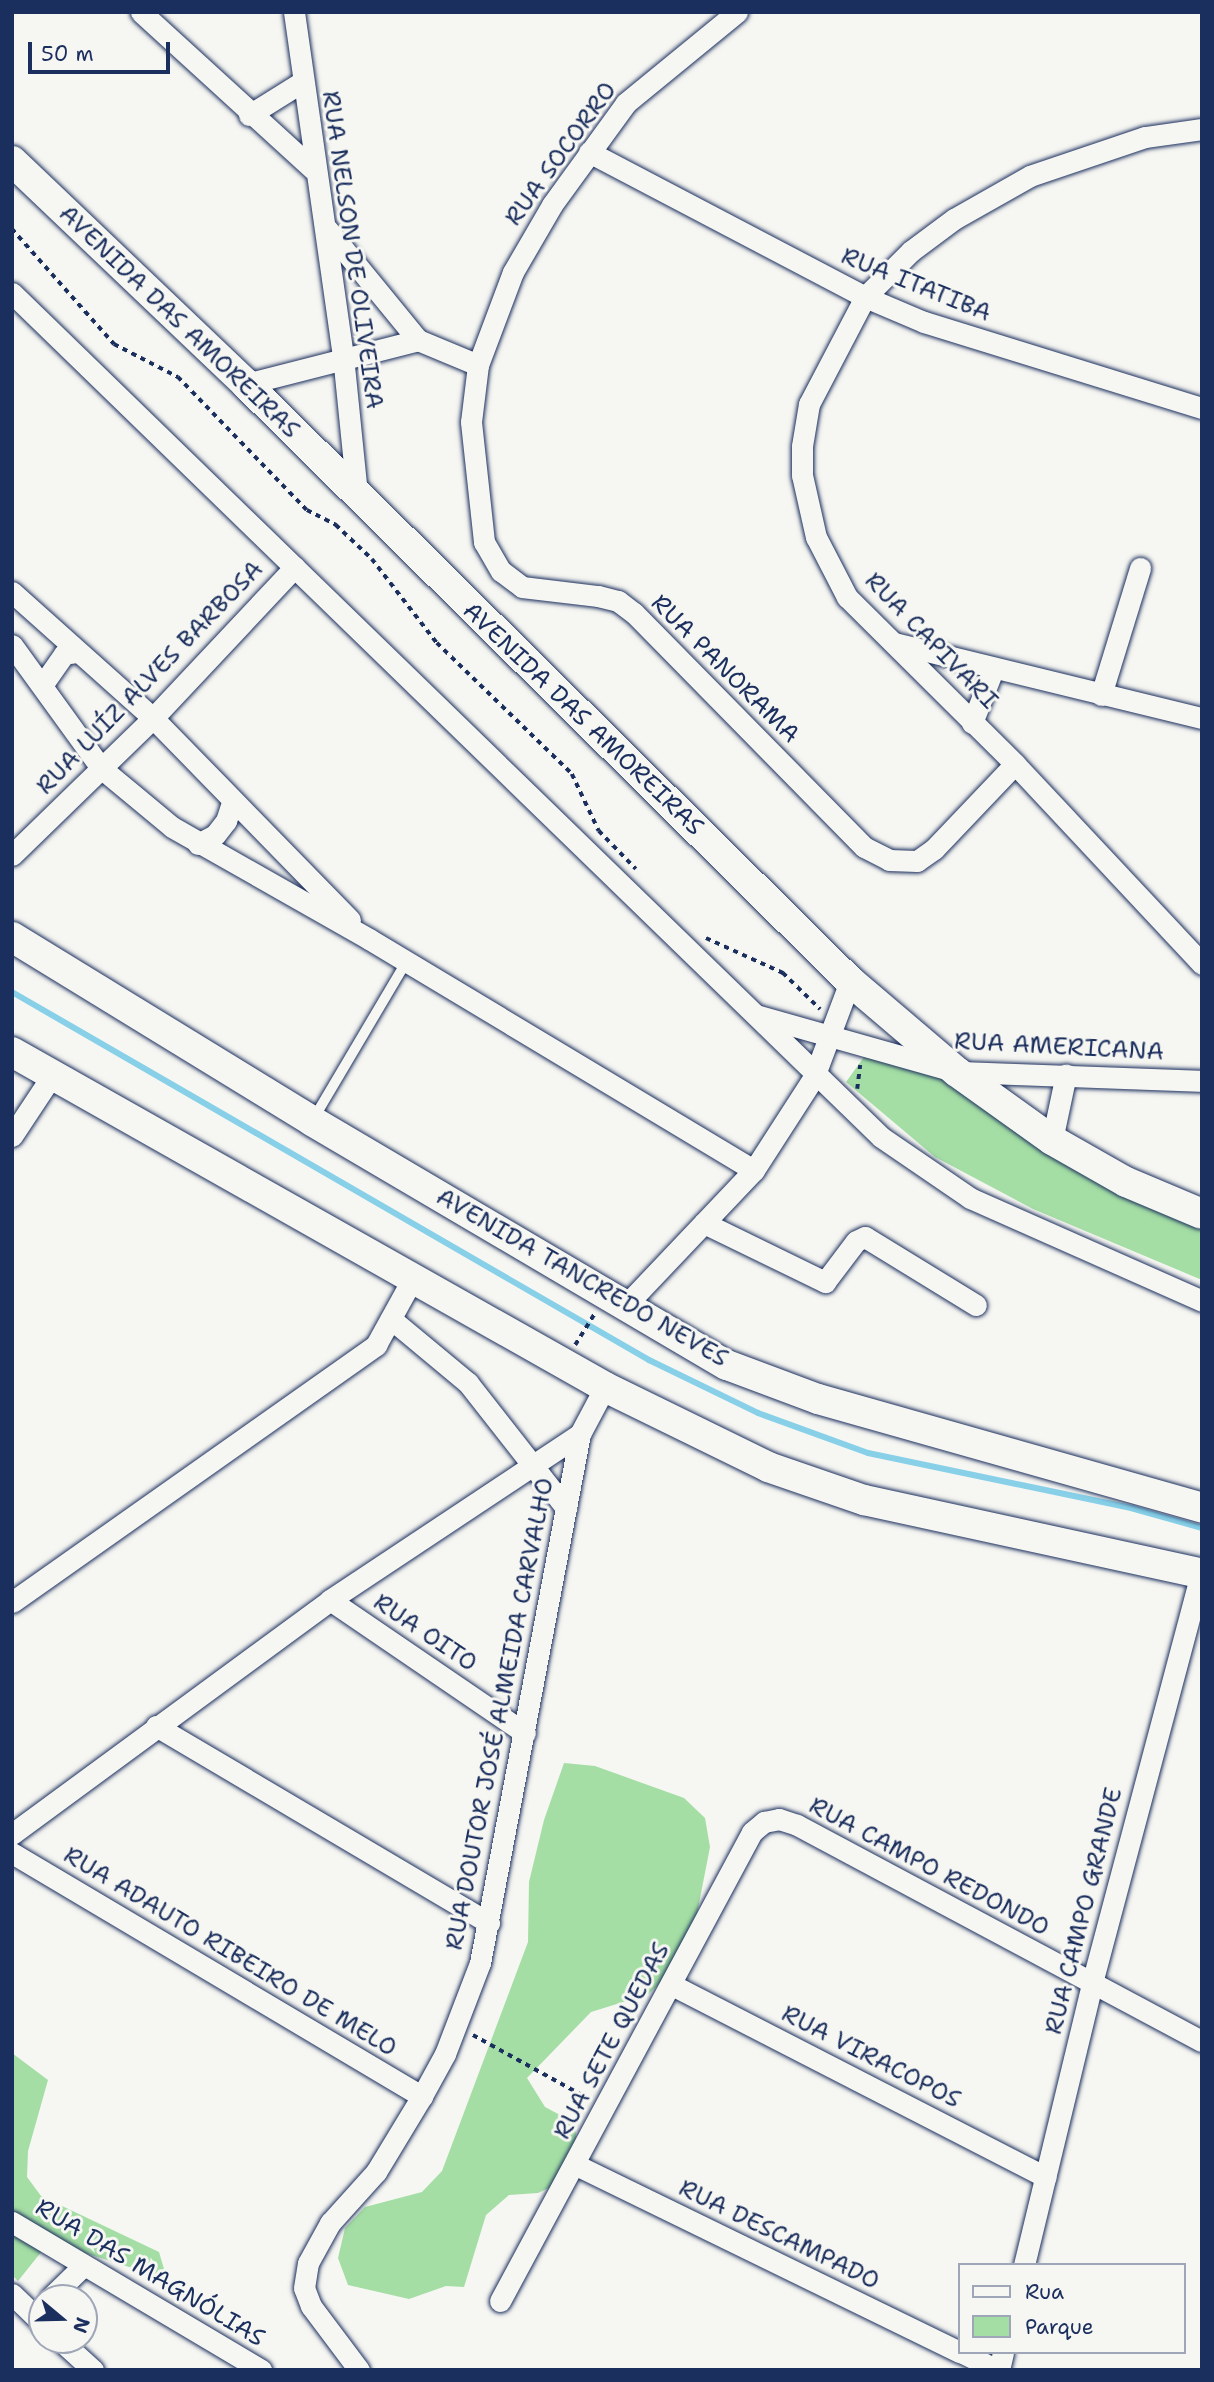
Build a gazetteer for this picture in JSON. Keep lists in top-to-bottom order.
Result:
{
  "streets": {
    "main road": ["AVENIDA DAS AMOREIRAS", "AVENIDA TANCREDO NEVES"],
    "street": [
      "RUA SOCORRO",
      "RUA NELSON DE OLIVEIRA",
      "RUA ITATIBA",
      "RUA CAPIVARI",
      "RUA PANORAMA",
      "RUA LUÍZ ALVES BARBOSA",
      "RUA AMERICANA",
      "RUA OITO",
      "RUA DOUTOR JOSÉ ALMEIDA CARVALHO",
      "RUA CAMPO REDONDO",
      "RUA CAMPO GRANDE",
      "RUA ADAUTO RIBEIRO DE MELO",
      "RUA SETE QUEDAS",
      "RUA VIRACOPOS",
      "RUA DESCAMPADO",
      "RUA DAS MAGNÓLIAS"
    ]
  },
  "crossings": [
    ["RUA SOCORRO", "RUA ITATIBA"],
    ["RUA SOCORRO", "RUA PANORAMA"],
    ["RUA NELSON DE OLIVEIRA", "AVENIDA DAS AMOREIRAS"],
    ["RUA ITATIBA", "RUA CAPIVARI"],
    ["AVENIDA DAS AMOREIRAS", "RUA AMERICANA"],
    ["RUA CAPIVARI", "RUA PANORAMA"],
    ["RUA OITO", "RUA DOUTOR JOSÉ ALMEIDA CARVALHO"],
    ["RUA DOUTOR JOSÉ ALMEIDA CARVALHO", "RUA ADAUTO RIBEIRO DE MELO"],
    ["RUA CAMPO REDONDO", "RUA CAMPO GRANDE"],
    ["RUA CAMPO REDONDO", "RUA SETE QUEDAS"],
    ["RUA CAMPO GRANDE", "RUA VIRACOPOS"],
    ["RUA SETE QUEDAS", "RUA VIRACOPOS"],
    ["RUA SETE QUEDAS", "RUA DESCAMPADO"]
  ],
  "legend": ["Rua", "Parque"],
  "scale_bar": "50 m",
  "north": "right"
}
